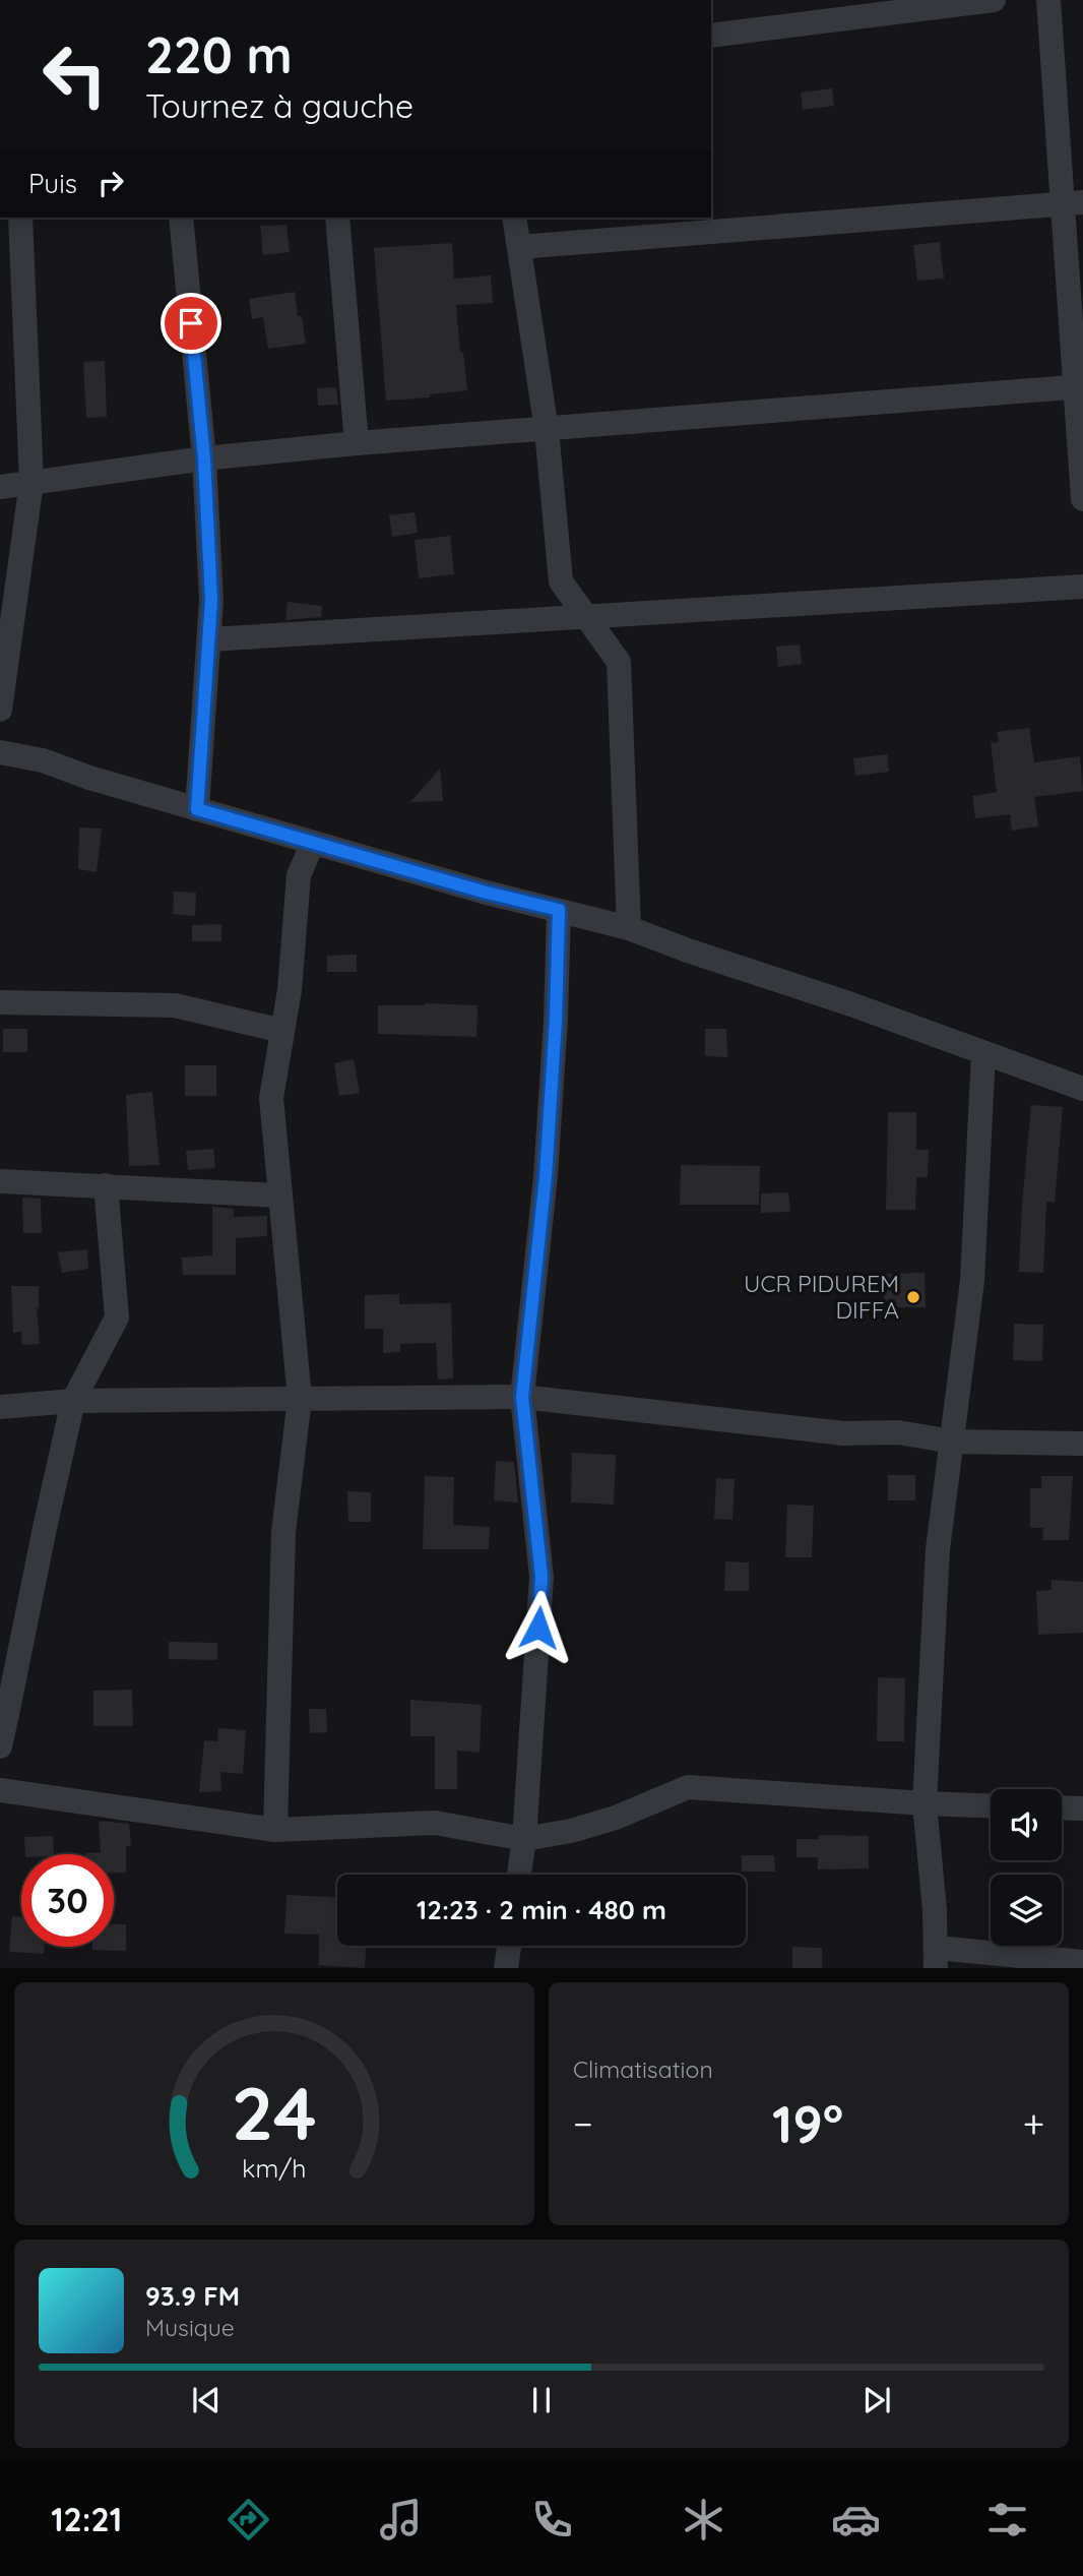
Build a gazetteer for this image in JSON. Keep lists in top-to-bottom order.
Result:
{
  "places": ["UCR PIDUREM DIFFA"],
  "page": {
    "turn": ["220 m", "Tournez à gauche"],
    "then": "Puis",
    "limit": "30",
    "trip": "12:23 · 2 min · 480 m",
    "tile": "Climatisation",
    "heat": ["−", "19°", "+"],
    "song": ["93.9 FM", "Musique"],
    "tabs": "12:21",
    "gauge": ["24", "km/h"]
  }
}
